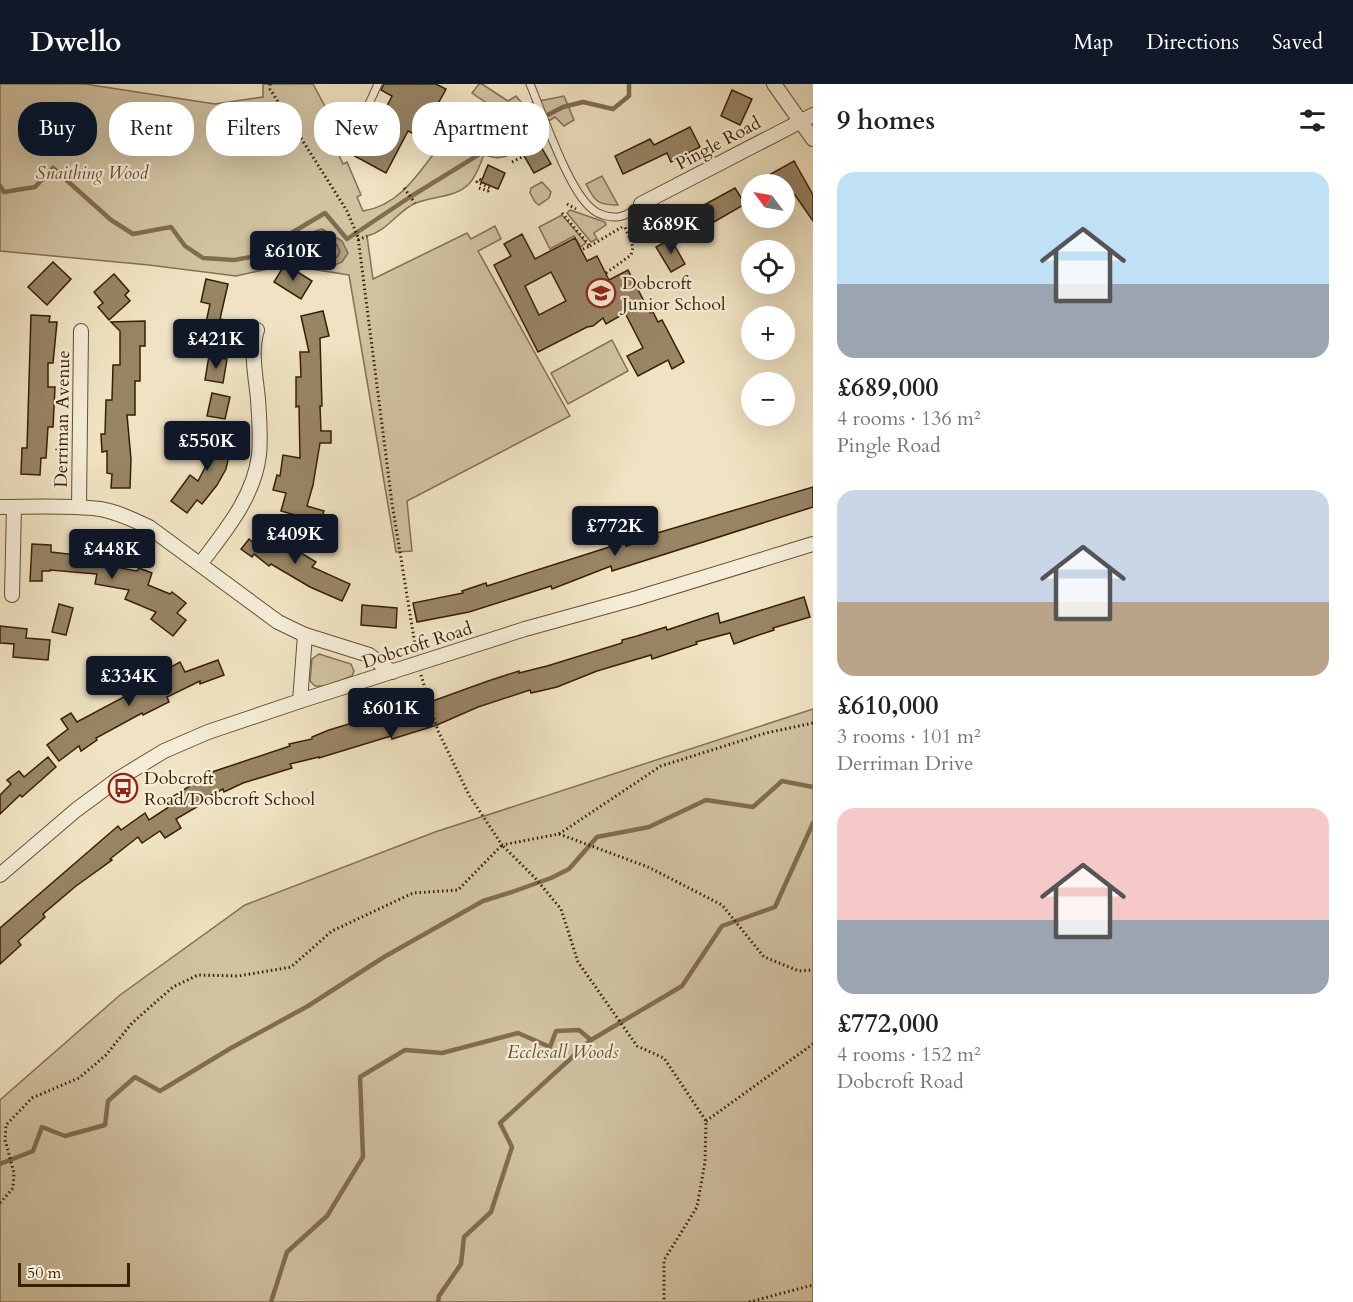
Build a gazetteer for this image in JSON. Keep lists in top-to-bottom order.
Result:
{
  "streets": {
    "street": ["Pingle Road", "Derriman Avenue", "Dobcroft Road"]
  },
  "parks": ["Snaithing Wood", "Ecclesall Woods"],
  "places": {
    "school or university": ["Dobcroft Junior School"],
    "bus stop": ["Dobcroft Road/Dobcroft School"]
  },
  "scale_bar": "50 m",
  "north": "top left",
  "page": {
    "header": "Dwello",
    "nav": ["Map", "Directions", "Saved"],
    "heading": "9 homes",
    "chip": [
      "Buy",
      "Rent",
      "Filters",
      "New",
      "Apartment"
    ],
    "list": [
      {
        "name": "£689,000",
        "note": "4 rooms · 136 m² · Pingle Road"
      },
      {
        "name": "£610,000",
        "note": "3 rooms · 101 m² · Derriman Drive"
      },
      {
        "name": "£772,000",
        "note": "4 rooms · 152 m² · Dobcroft Road"
      }
    ],
    "map_buttons": ["+", "−"],
    "price": [
      "£689K",
      "£610K",
      "£421K",
      "£550K",
      "£772K",
      "£409K",
      "£448K",
      "£334K",
      "£601K"
    ],
    "scale": "50 m"
  }
}
